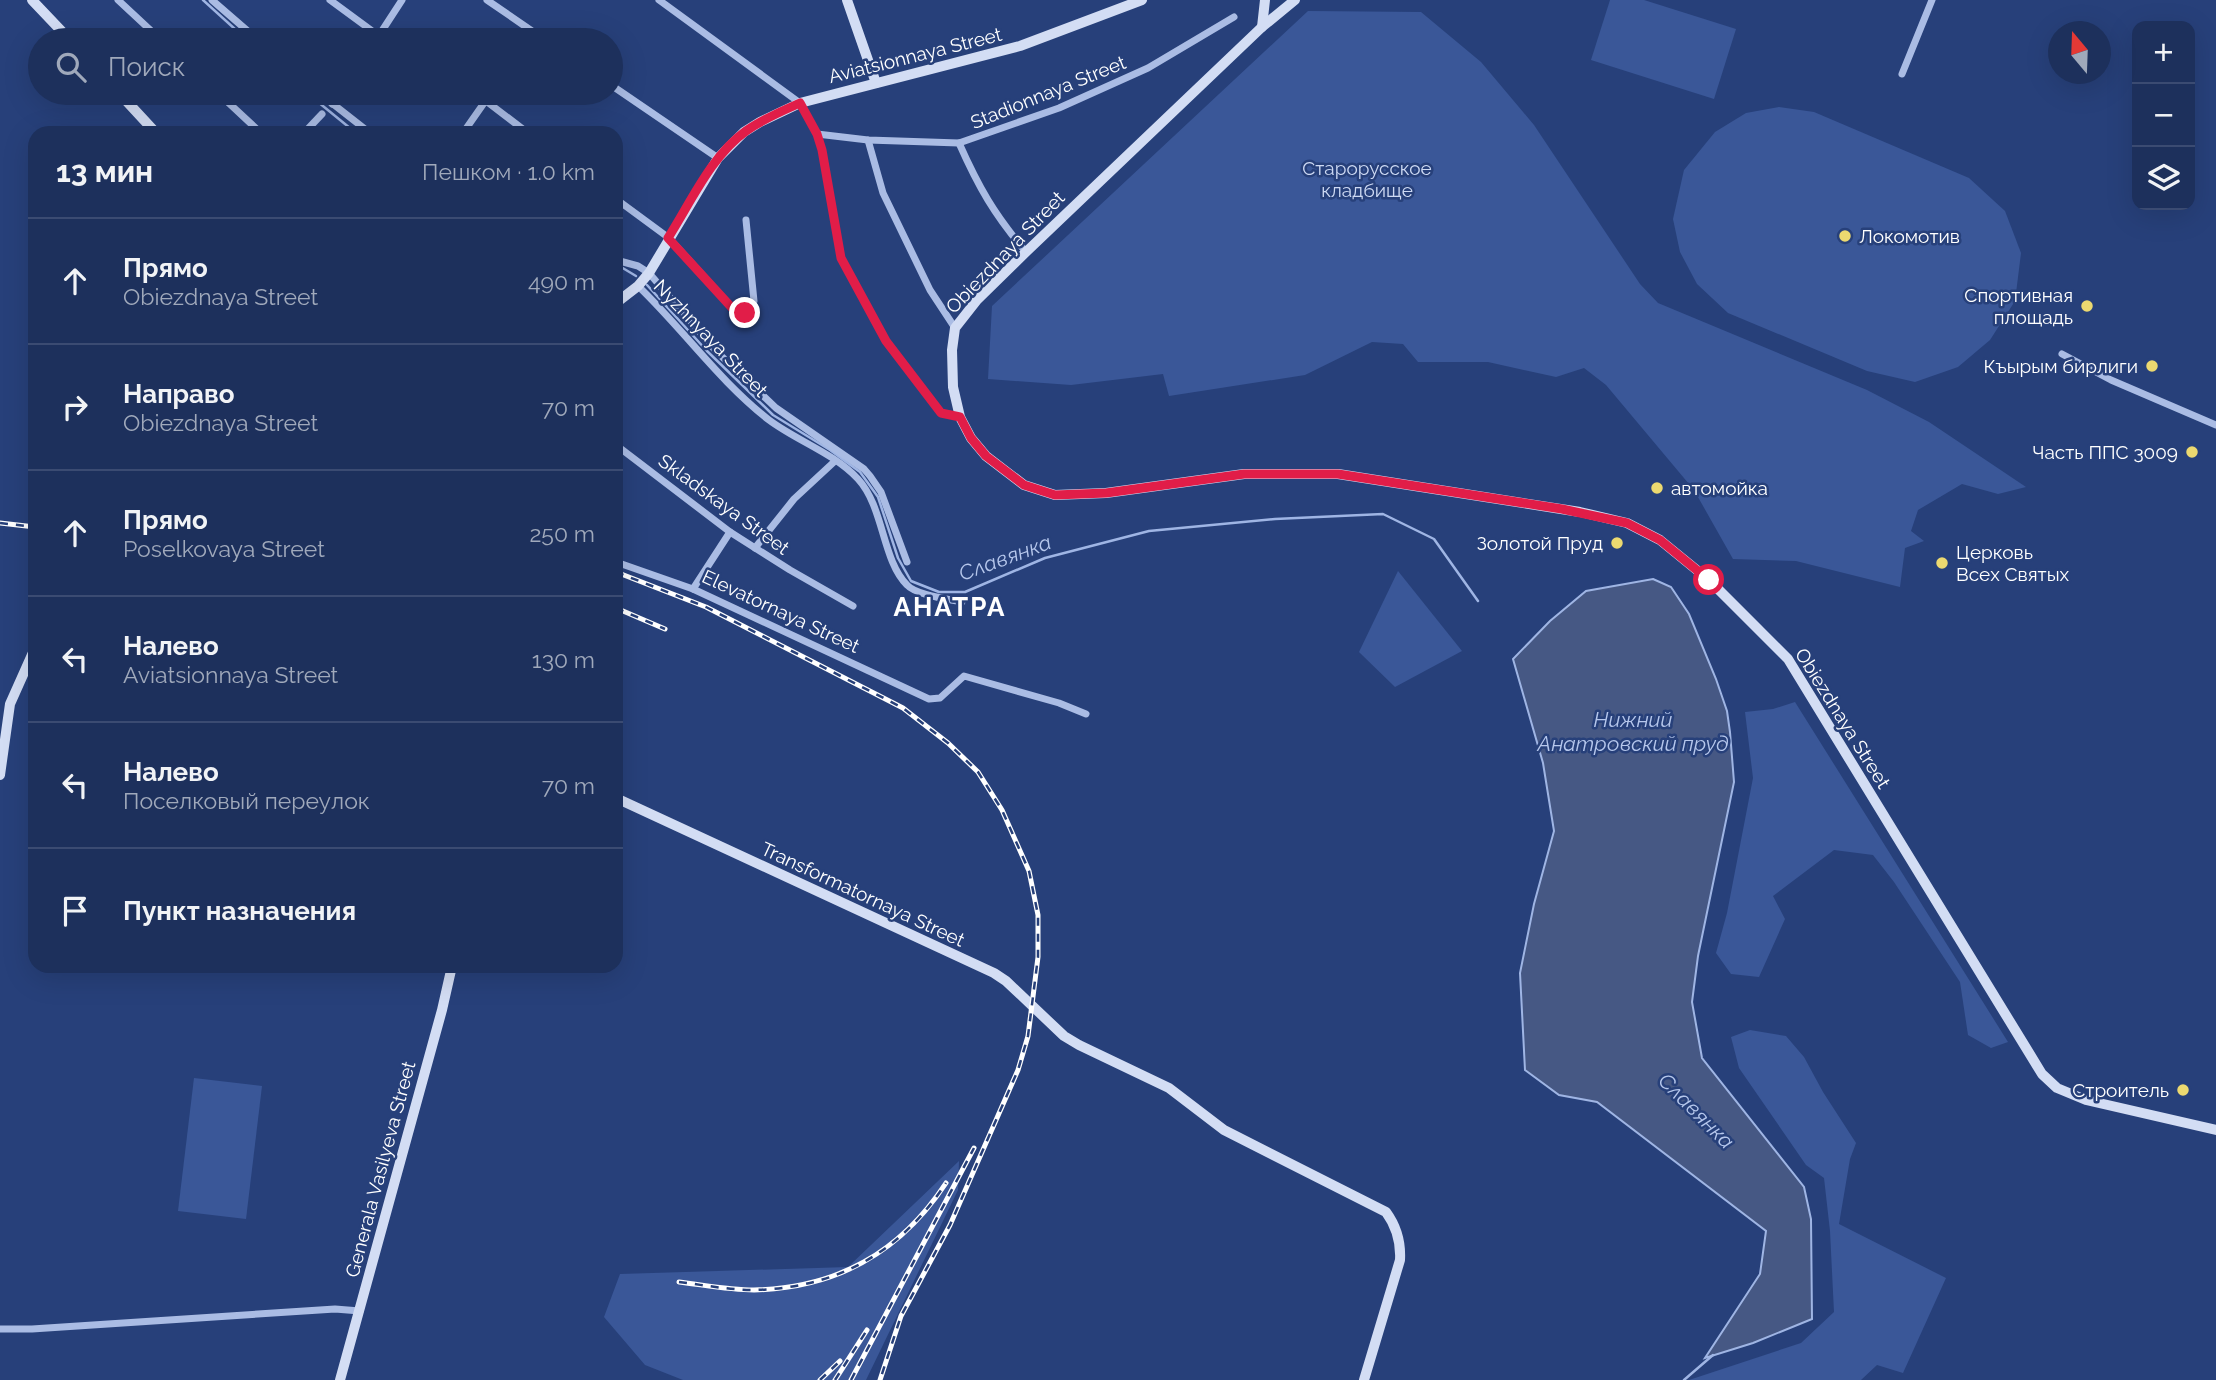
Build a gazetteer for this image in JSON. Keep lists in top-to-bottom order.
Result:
{
  "streets": {
    "main road": [
      "Aviatsionnaya Street",
      "Obiezdnaya Street",
      "Transformatornaya Street",
      "Generala Vasilyeva Street"
    ],
    "street": [
      "Stadionnaya Street",
      "Nyzhnyaya Street",
      "Skladskaya Street",
      "Elevatornaya Street"
    ]
  },
  "crossings": [
    ["Aviatsionnaya Street", "Nyzhnyaya Street"]
  ],
  "districts": ["АНАТРА"],
  "water": ["Славянка", "Нижний Анатровский пруд"],
  "parks": ["Старорусское кладбище"],
  "places": [
    "Локомотив",
    "Спортивная площадь",
    "Къырым бирлиги",
    "Часть ППС 3009",
    "автомойка",
    "Золотой Пруд",
    "Церковь Всех Святых",
    "Строитель"
  ],
  "north": "top",
  "page": {
    "map_buttons": ["+", "−"],
    "search": "Поиск",
    "heading": ["13 мин", "Пешком · 1.0 km"],
    "list": [
      ["Прямо", "Obiezdnaya Street", "490 m"],
      ["Направо", "Obiezdnaya Street", "70 m"],
      ["Прямо", "Poselkovaya Street", "250 m"],
      ["Налево", "Aviatsionnaya Street", "130 m"],
      ["Налево", "Поселковый переулок", "70 m"],
      "Пункт назначения"
    ]
  }
}
